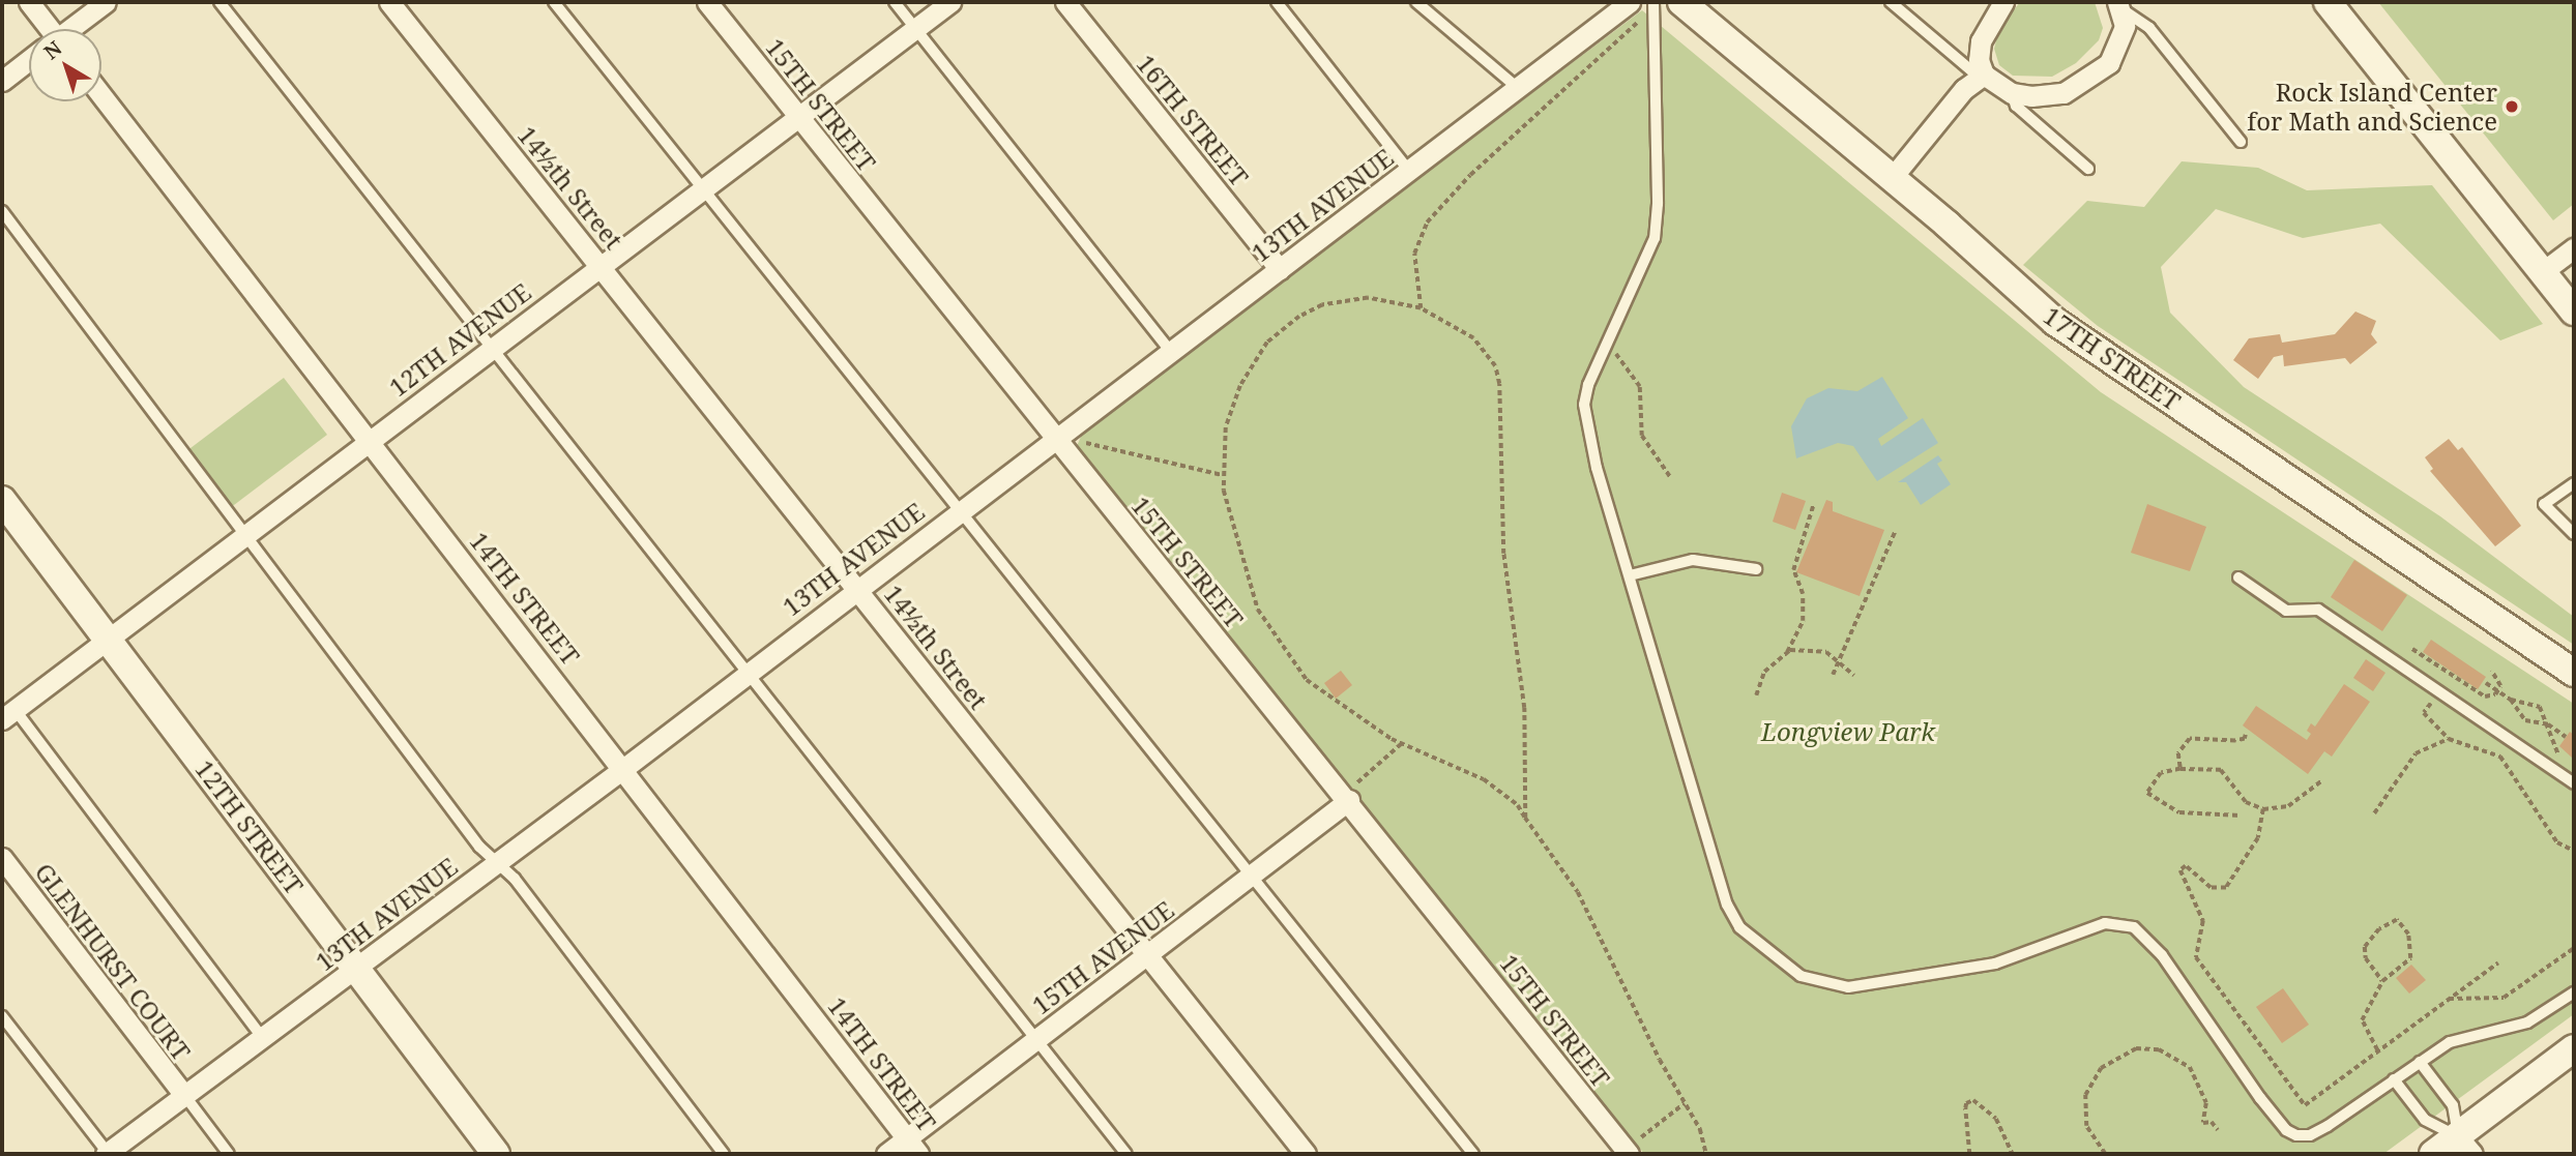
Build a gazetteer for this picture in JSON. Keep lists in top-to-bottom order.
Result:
{
  "streets": {
    "street": [
      "15TH STREET",
      "16TH STREET",
      "14½th Street",
      "13TH AVENUE",
      "12TH AVENUE",
      "17TH STREET",
      "14TH STREET",
      "12TH STREET",
      "15TH AVENUE",
      "GLENHURST COURT"
    ]
  },
  "crossings": [
    ["15TH STREET", "13TH AVENUE"],
    ["15TH STREET", "12TH AVENUE"],
    ["15TH STREET", "15TH AVENUE"],
    ["16TH STREET", "13TH AVENUE"],
    ["14½th Street", "13TH AVENUE"],
    ["14½th Street", "12TH AVENUE"],
    ["14½th Street", "15TH AVENUE"],
    ["13TH AVENUE", "14TH STREET"],
    ["13TH AVENUE", "12TH STREET"],
    ["13TH AVENUE", "GLENHURST COURT"],
    ["12TH AVENUE", "14TH STREET"],
    ["12TH AVENUE", "12TH STREET"],
    ["14TH STREET", "15TH AVENUE"]
  ],
  "parks": ["Longview Park"],
  "places": ["Rock Island Center for Math and Science"],
  "north": "top left"
}
